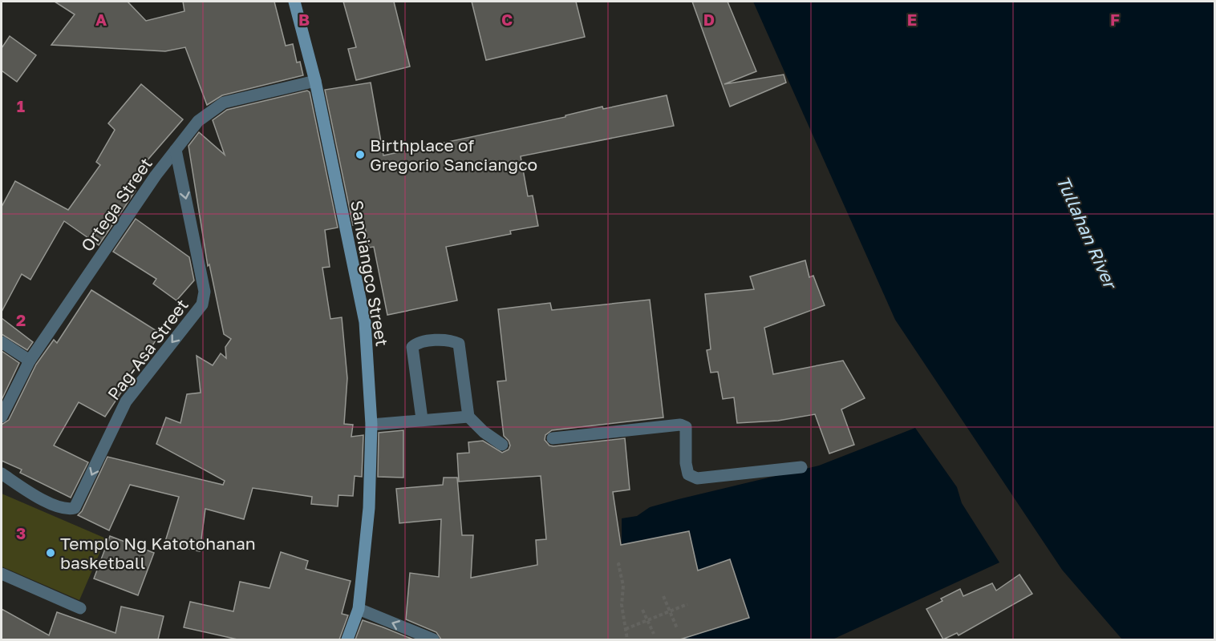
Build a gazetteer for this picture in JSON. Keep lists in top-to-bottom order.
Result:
{
  "streets": {
    "main road": ["Sanciangco Street"],
    "street": ["Ortega Street", "Pag-Asa Street"]
  },
  "crossings": [
    ["Ortega Street", "Sanciangco Street"],
    ["Ortega Street", "Pag-Asa Street"]
  ],
  "water": ["Tullahan River"],
  "places": ["Birthplace of Gregorio Sanciangco", "Templo Ng Katotohanan basketball"],
  "grid": {
    "columns": [
      "A",
      "B",
      "C",
      "D",
      "E",
      "F"
    ],
    "rows": ["1", "2", "3"]
  }
}
